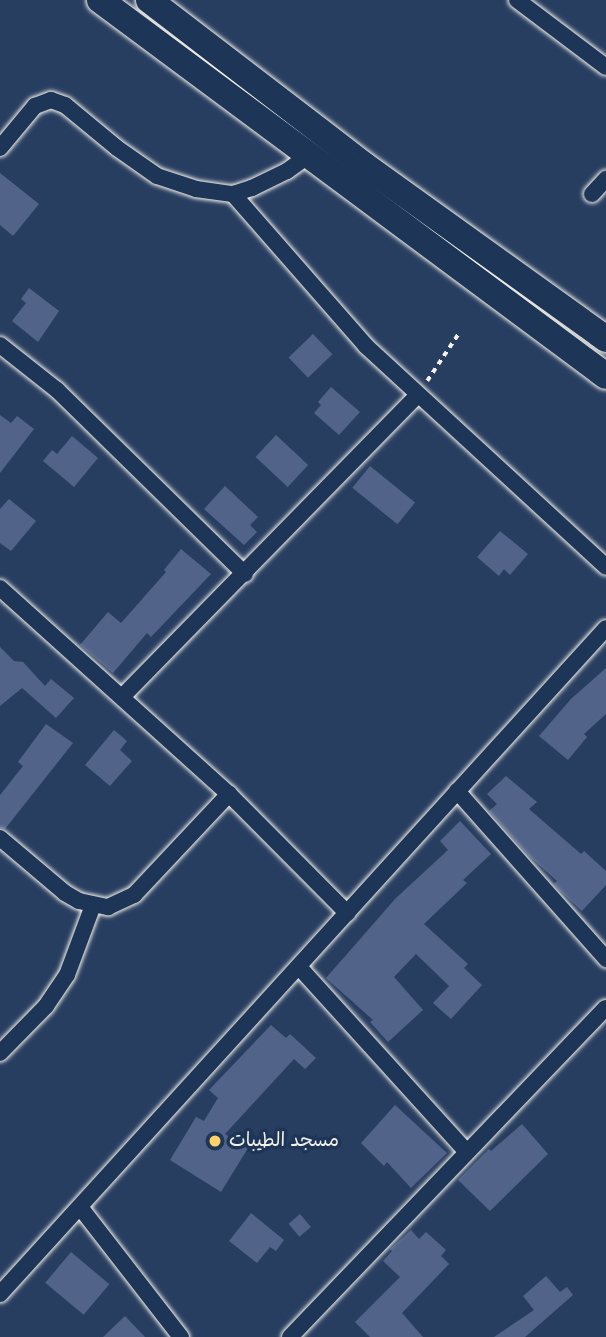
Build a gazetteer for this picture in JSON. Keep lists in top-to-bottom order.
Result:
{
  "places": ["مسجد الطيبات"]
}
